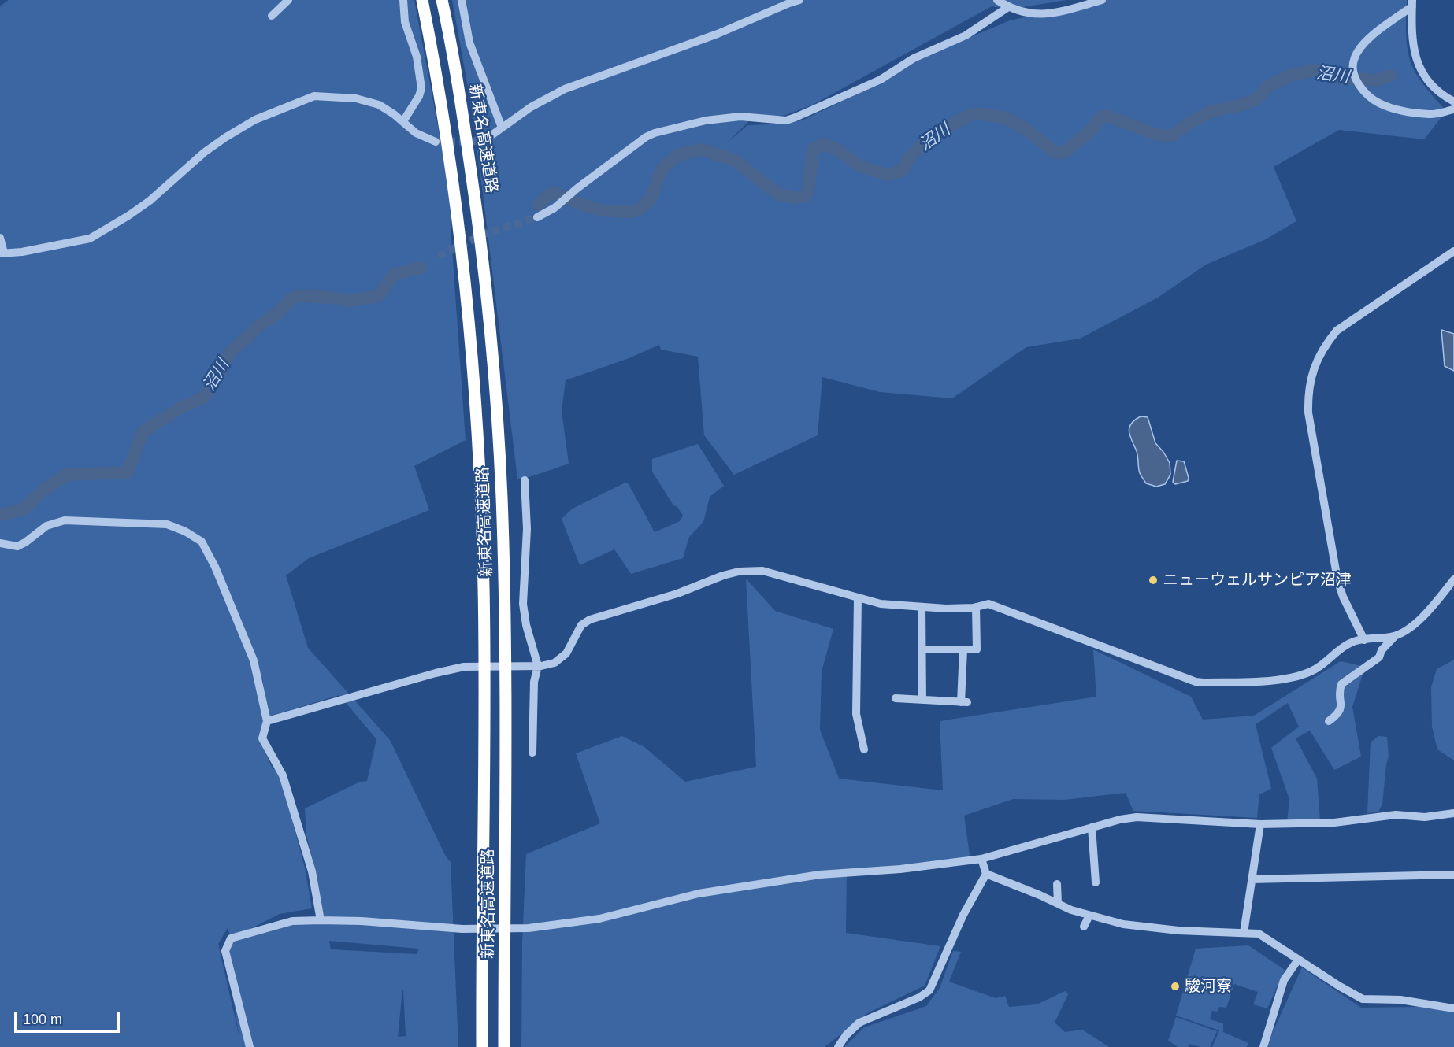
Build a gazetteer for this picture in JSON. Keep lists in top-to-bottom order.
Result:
{
  "streets": {
    "highway": ["新東名高速道路"]
  },
  "water": ["沼川"],
  "places": ["ニューウェルサンピア沼津", "駿河寮"],
  "scale_bar": "100 m"
}
